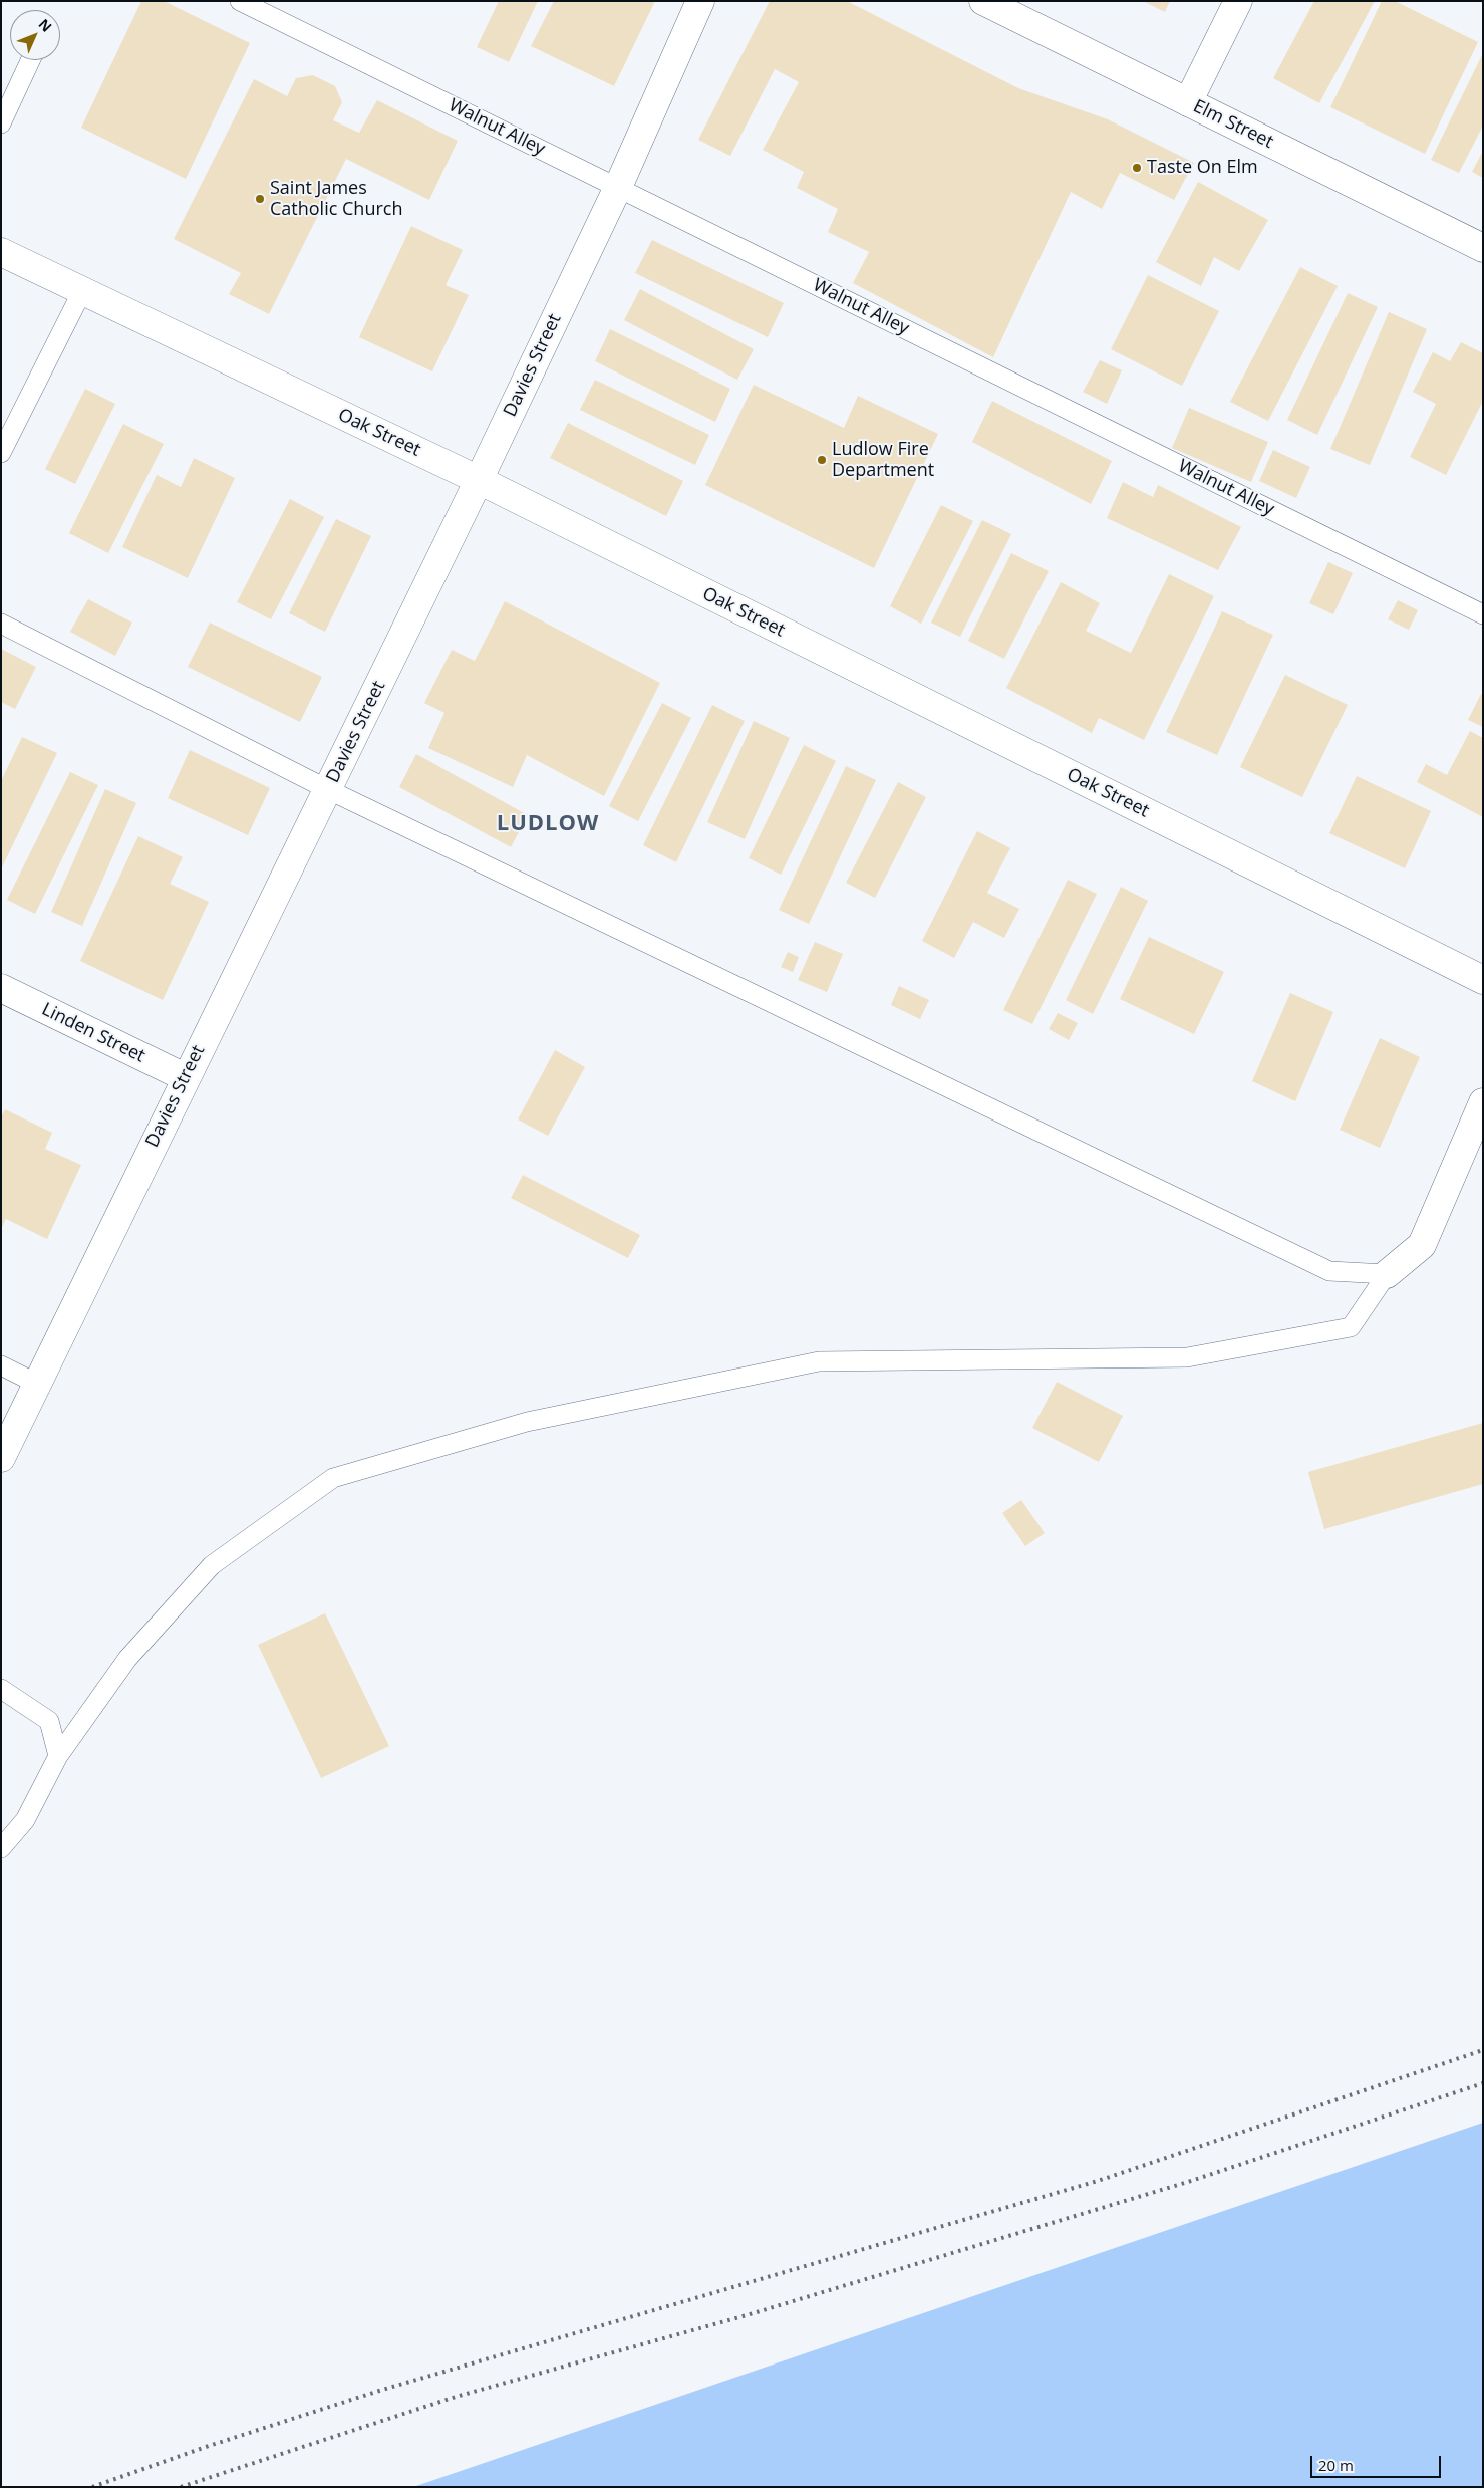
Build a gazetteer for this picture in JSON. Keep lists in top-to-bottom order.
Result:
{
  "streets": {
    "street": [
      "Elm Street",
      "Davies Street",
      "Oak Street",
      "Linden Street"
    ],
    "lane": ["Walnut Alley"]
  },
  "crossings": [
    ["Walnut Alley", "Davies Street"],
    ["Davies Street", "Oak Street"],
    ["Davies Street", "Linden Street"]
  ],
  "districts": ["LUDLOW"],
  "places": ["Taste On Elm", "Saint James Catholic Church", "Ludlow Fire Department"],
  "scale_bar": "20 m",
  "north": "top right"
}
